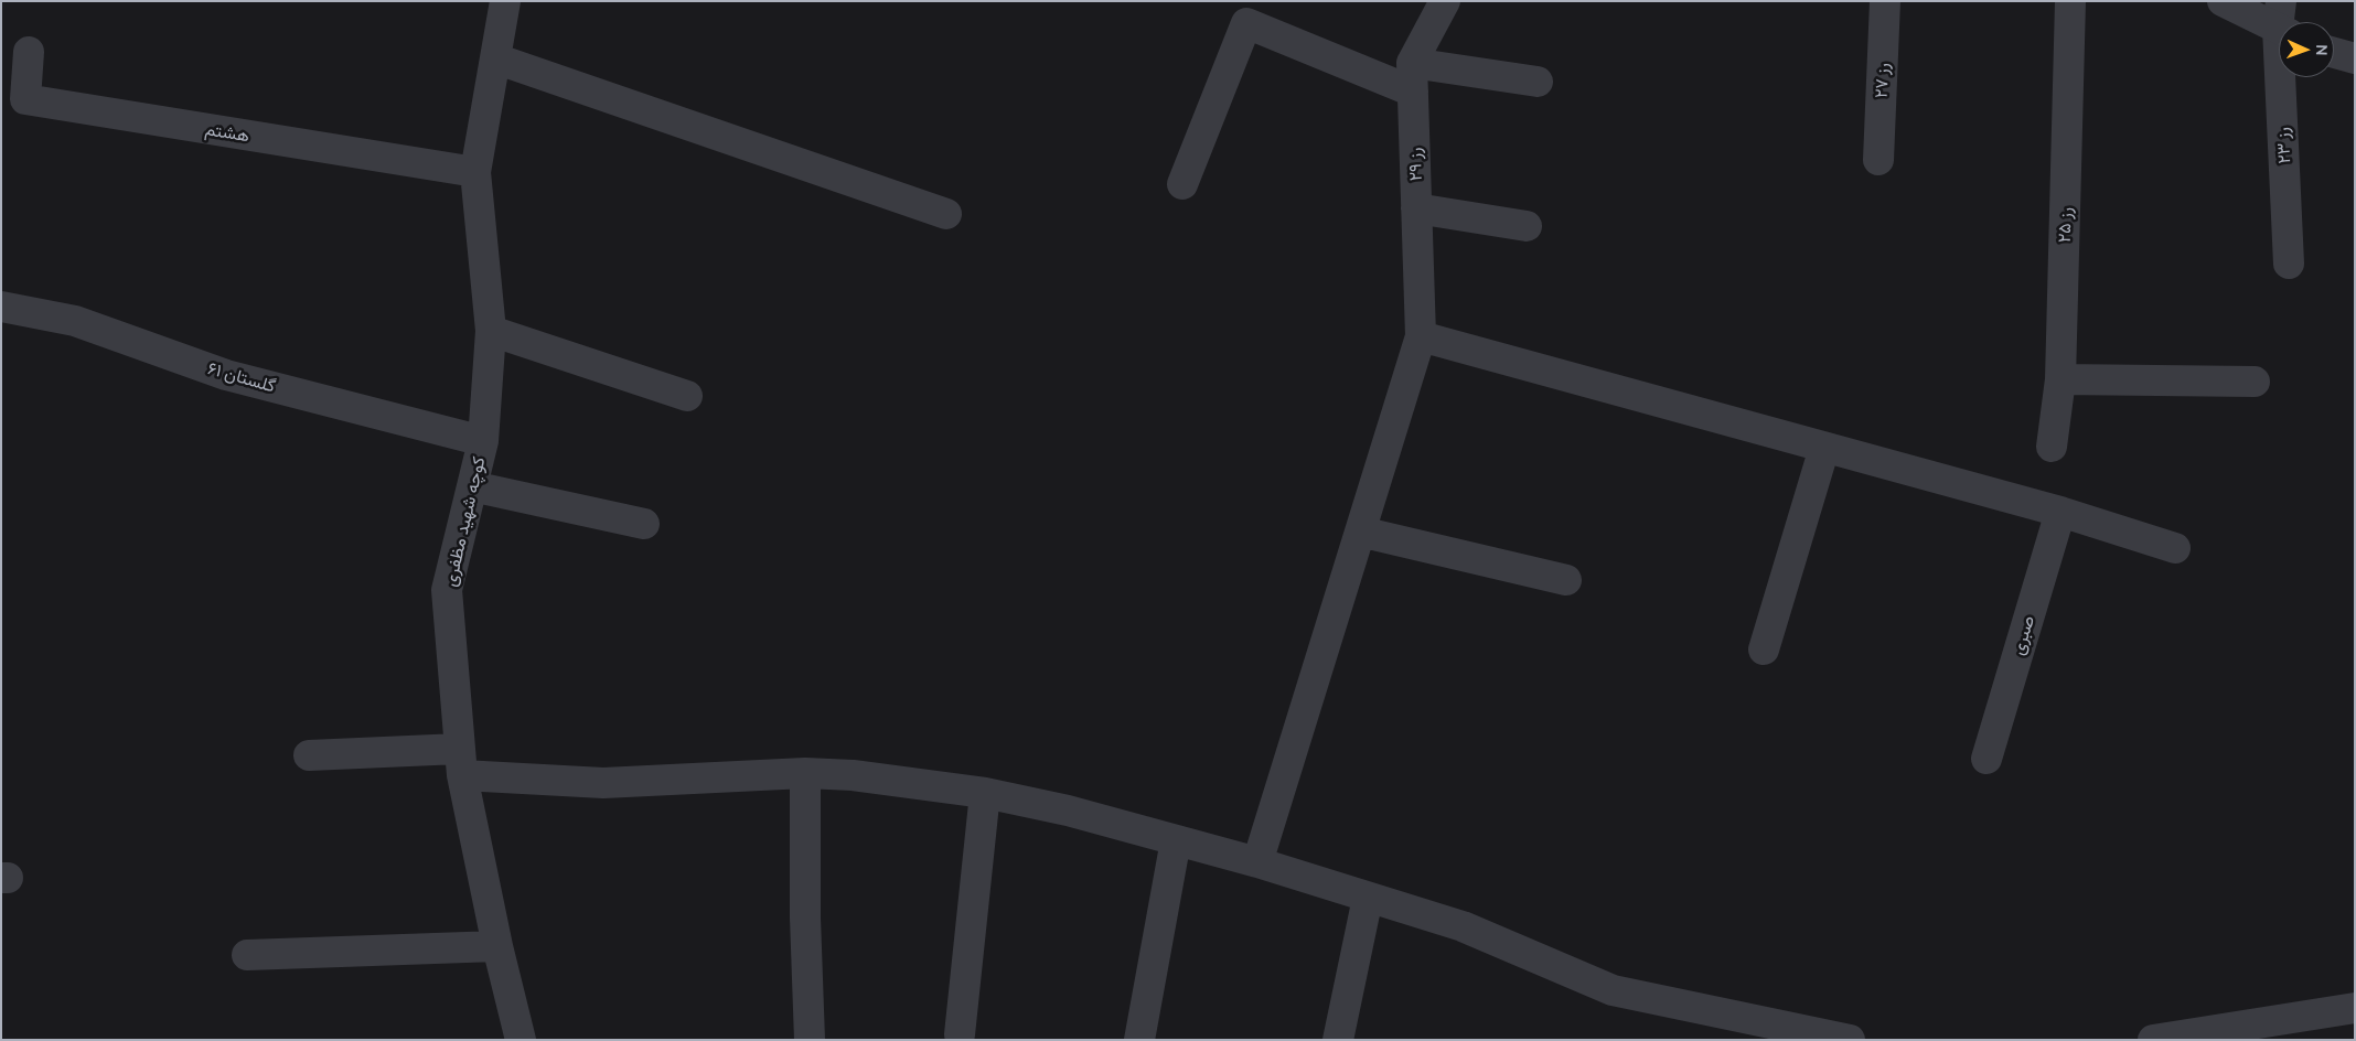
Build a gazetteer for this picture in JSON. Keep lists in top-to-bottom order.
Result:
{
  "streets": {
    "street": [
      "رز ۲۷",
      "هشتم",
      "رز ۲۳",
      "رز ۲۹",
      "رز ۲۵",
      "گلستان ۶۱",
      "کوچه شهید مظفری",
      "صبری"
    ]
  },
  "crossings": [
    ["هشتم", "کوچه شهید مظفری"],
    ["گلستان ۶۱", "کوچه شهید مظفری"]
  ],
  "north": "right"
}
